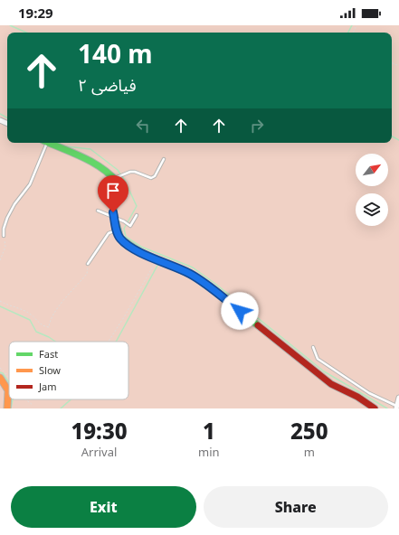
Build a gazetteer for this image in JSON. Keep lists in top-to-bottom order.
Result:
{
  "legend": ["Fast", "Slow", "Jam"],
  "north": "top right",
  "page": {
    "status": "19:29",
    "turn": ["140 m", "فیاضی ۲"],
    "eta": [
      "19:30",
      "Arrival",
      "1",
      "min",
      "250",
      "m"
    ],
    "buttons": ["Exit", "Share"]
  }
}
